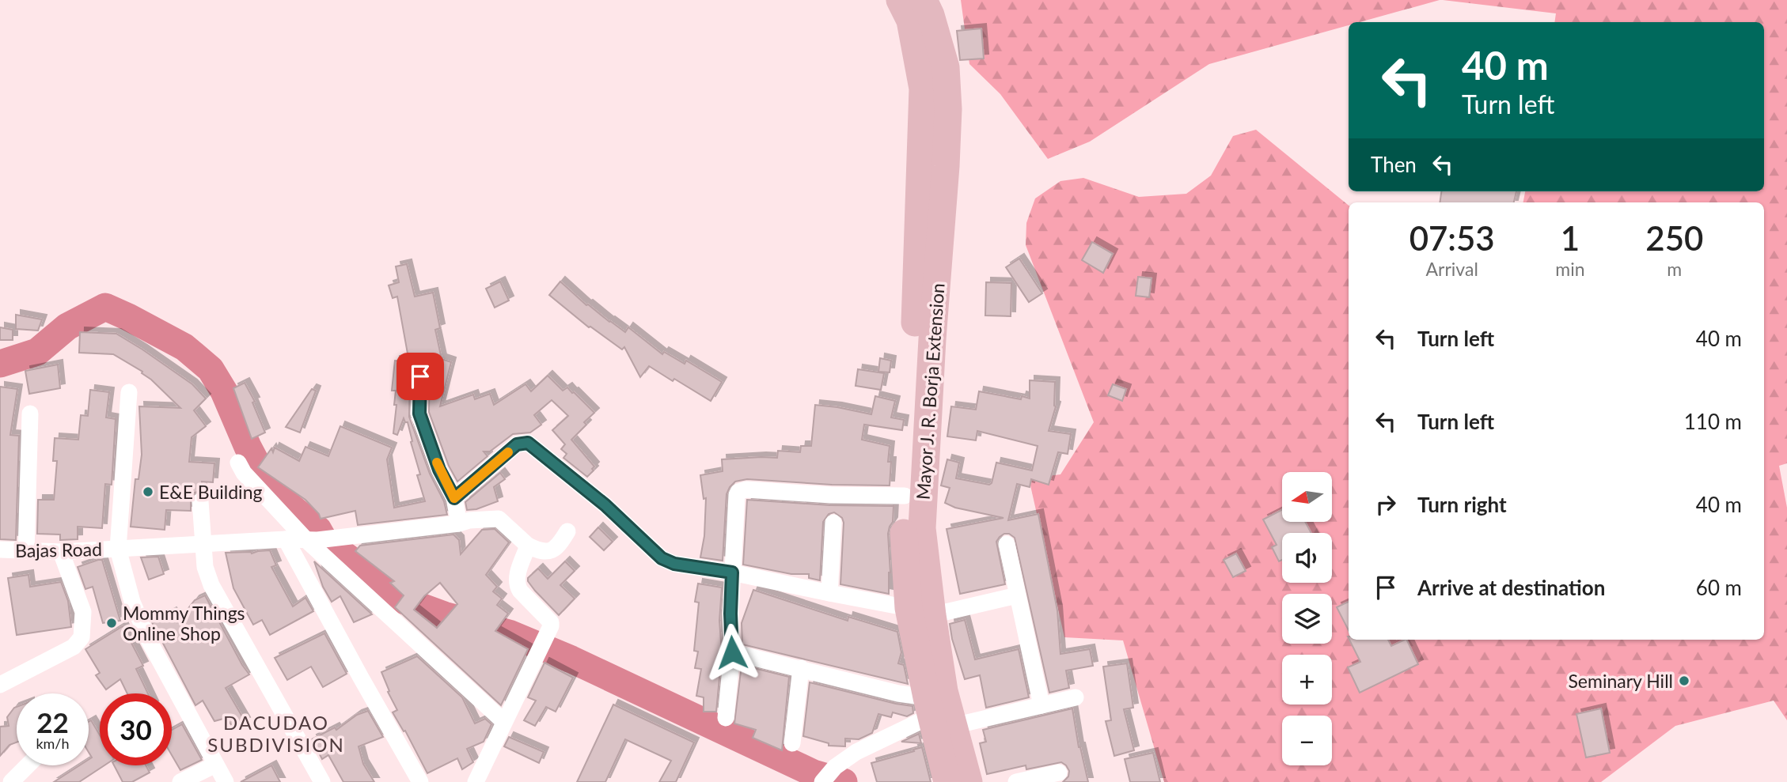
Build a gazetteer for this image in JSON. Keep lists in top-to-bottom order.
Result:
{
  "streets": {
    "main road": ["Mayor J. R. Borja Extension"],
    "street": ["Bajas Road"]
  },
  "districts": ["DACUDAO SUBDIVISION"],
  "places": ["E&E Building", "Mommy Things Online Shop", "Seminary Hill"],
  "north": "left",
  "page": {
    "turn": ["40 m", "Turn left"],
    "then": "Then",
    "eta": [
      "07:53",
      "Arrival",
      "1",
      "min",
      "250",
      "m"
    ],
    "list": [
      {
        "name": "Turn left",
        "value": "40 m"
      },
      {
        "name": "Turn left",
        "value": "110 m"
      },
      {
        "name": "Turn right",
        "value": "40 m"
      },
      {
        "name": "Arrive at destination",
        "value": "60 m"
      }
    ],
    "map_buttons": ["+", "−"],
    "speed": "22 km/h",
    "limit": "30"
  }
}
